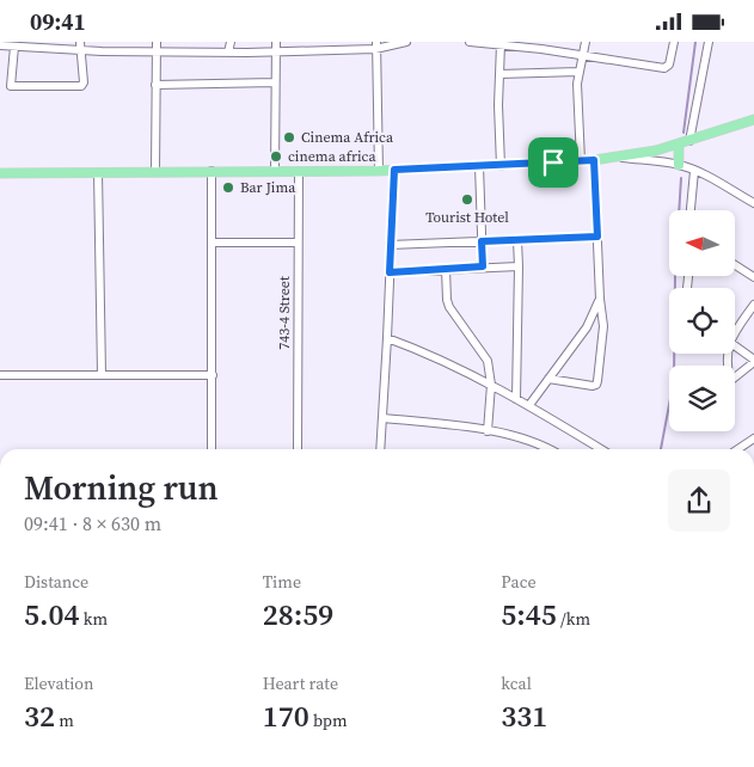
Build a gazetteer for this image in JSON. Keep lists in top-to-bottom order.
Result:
{
  "streets": {
    "street": ["743-4 Street"]
  },
  "places": [
    "Cinema Africa",
    "cinema africa",
    "Bar Jima",
    "Tourist Hotel"
  ],
  "north": "left",
  "page": {
    "status": "09:41",
    "heading": ["Morning run", "09:41 · 8 × 630 m"],
    "stats": [
      ["Distance", "5.04 km"],
      ["Time", "28:59"],
      ["Pace", "5:45 /km"],
      ["Elevation", "32 m"],
      ["Heart rate", "170 bpm"],
      ["kcal", "331"]
    ]
  }
}
